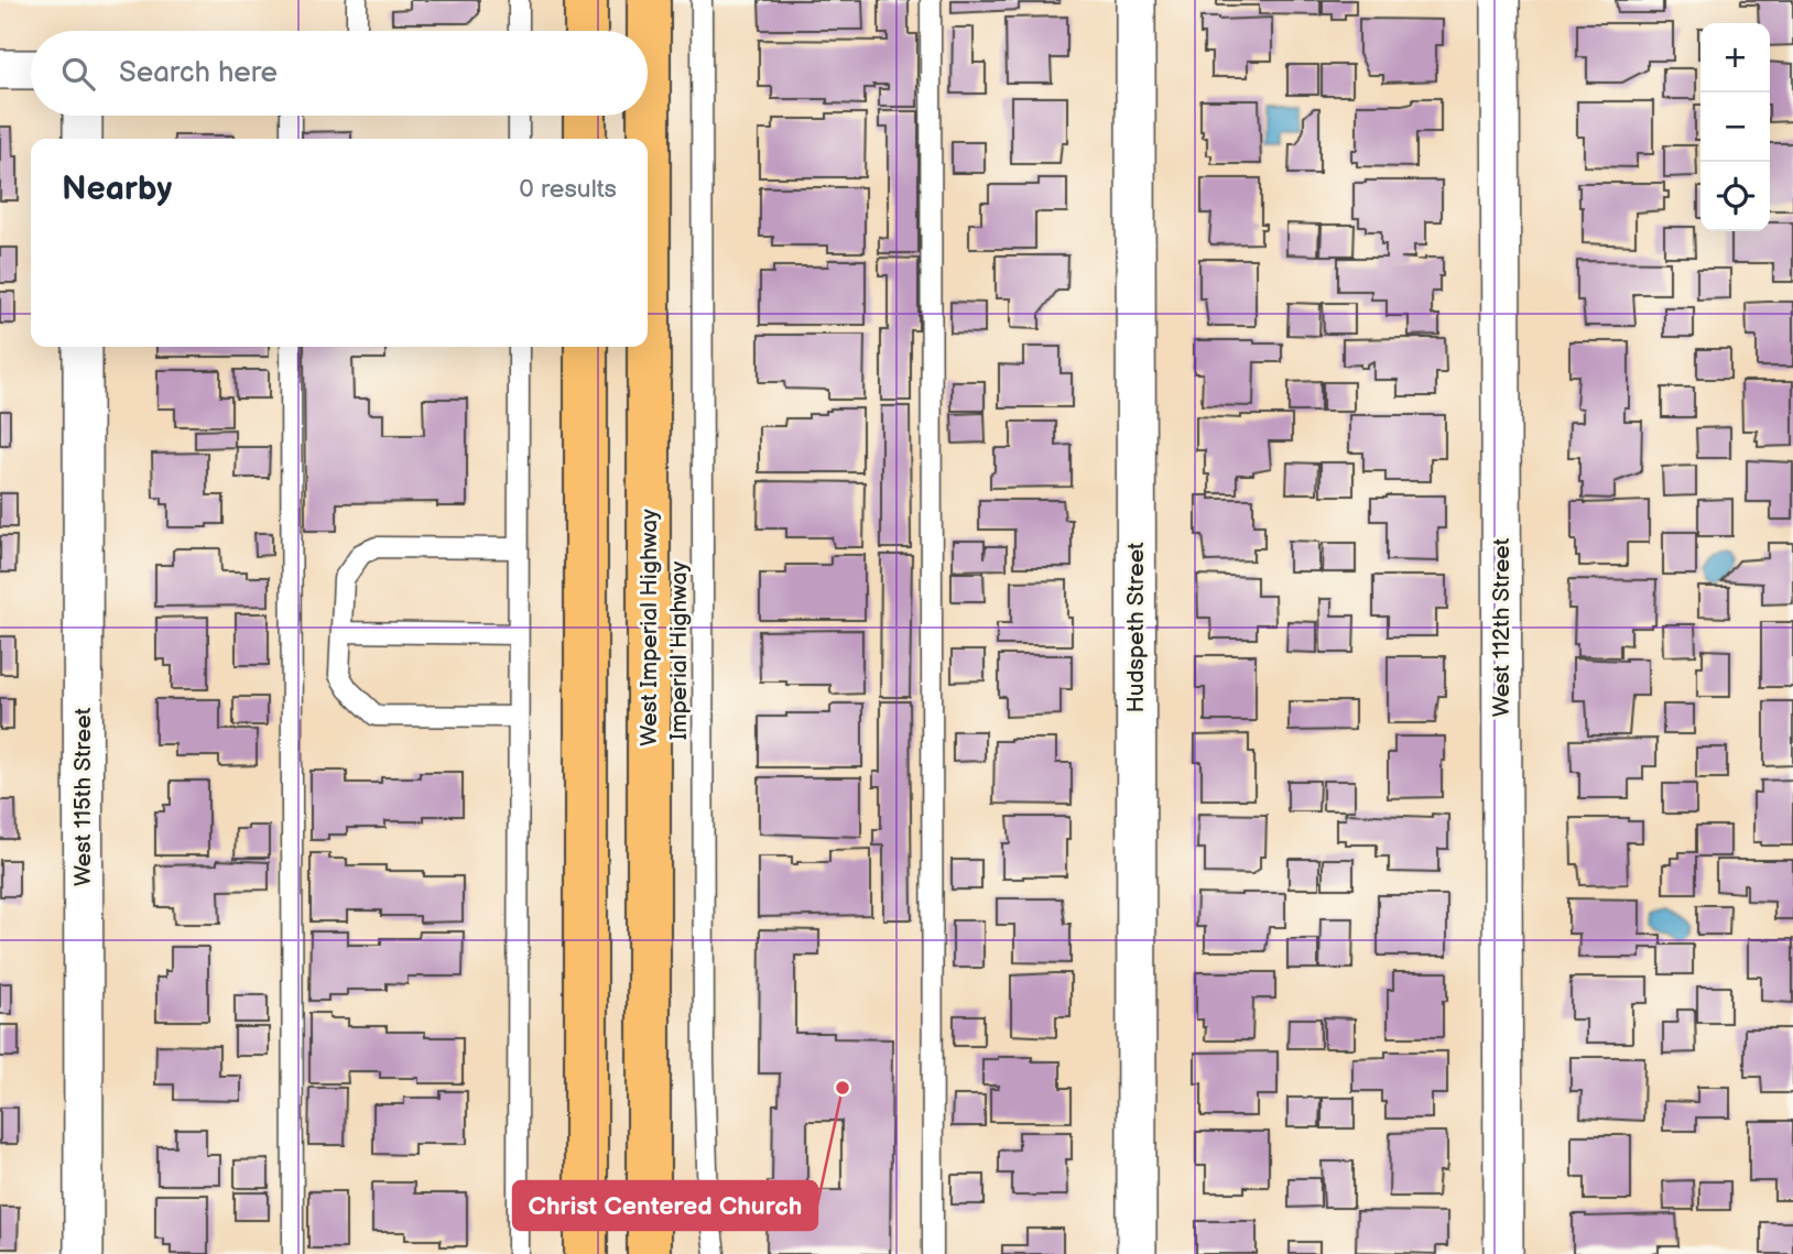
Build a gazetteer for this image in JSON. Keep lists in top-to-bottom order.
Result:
{
  "streets": {
    "main road": ["West Imperial Highway"],
    "street": ["Hudspeth Street", "West 112th Street", "West 115th Street"],
    "lane": ["Imperial Highway"]
  },
  "places": ["Christ Centered Church"],
  "page": {
    "map_buttons": ["+", "−"],
    "search": "Search here",
    "heading": ["Nearby", "0 results"]
  }
}
